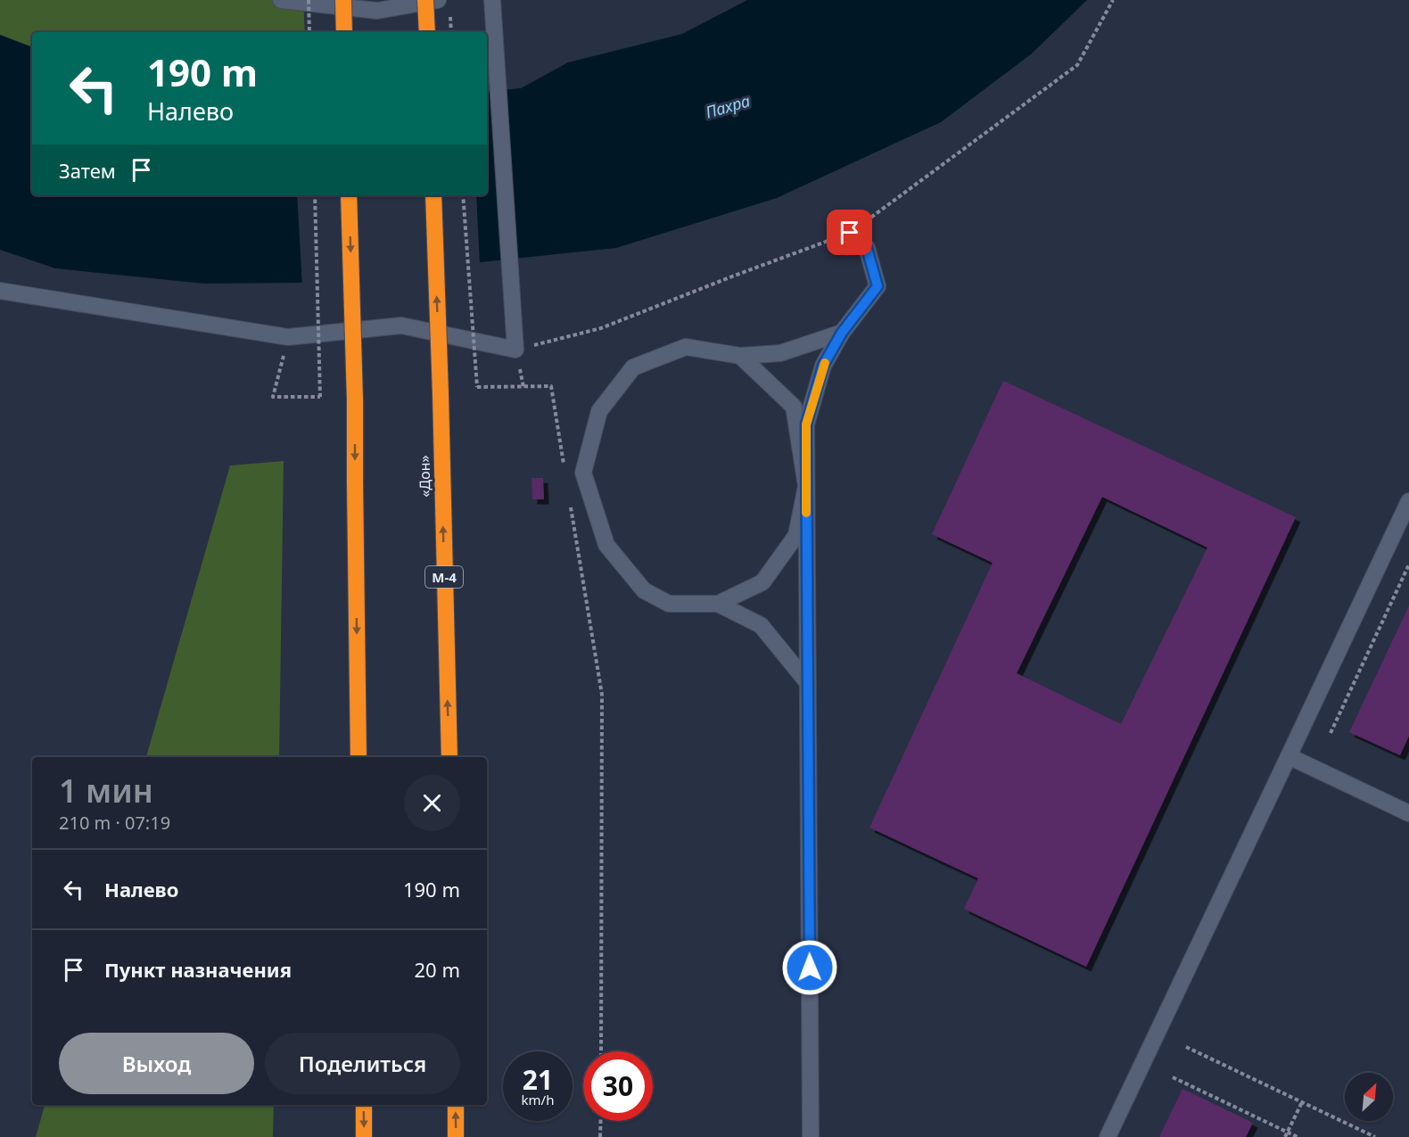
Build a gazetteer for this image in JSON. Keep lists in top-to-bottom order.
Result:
{
  "streets": {
    "highway": ["«Дон»", "М-4"]
  },
  "water": ["Пахра"],
  "north": "top right",
  "page": {
    "turn": ["190 m", "Налево"],
    "then": "Затем",
    "heading": ["1 мин", "210 m · 07:19"],
    "list": [
      {
        "name": "Налево",
        "value": "190 m"
      },
      {
        "name": "Пункт назначения",
        "value": "20 m"
      }
    ],
    "buttons": ["Выход", "Поделиться"],
    "speed": "21 km/h",
    "limit": "30"
  }
}
